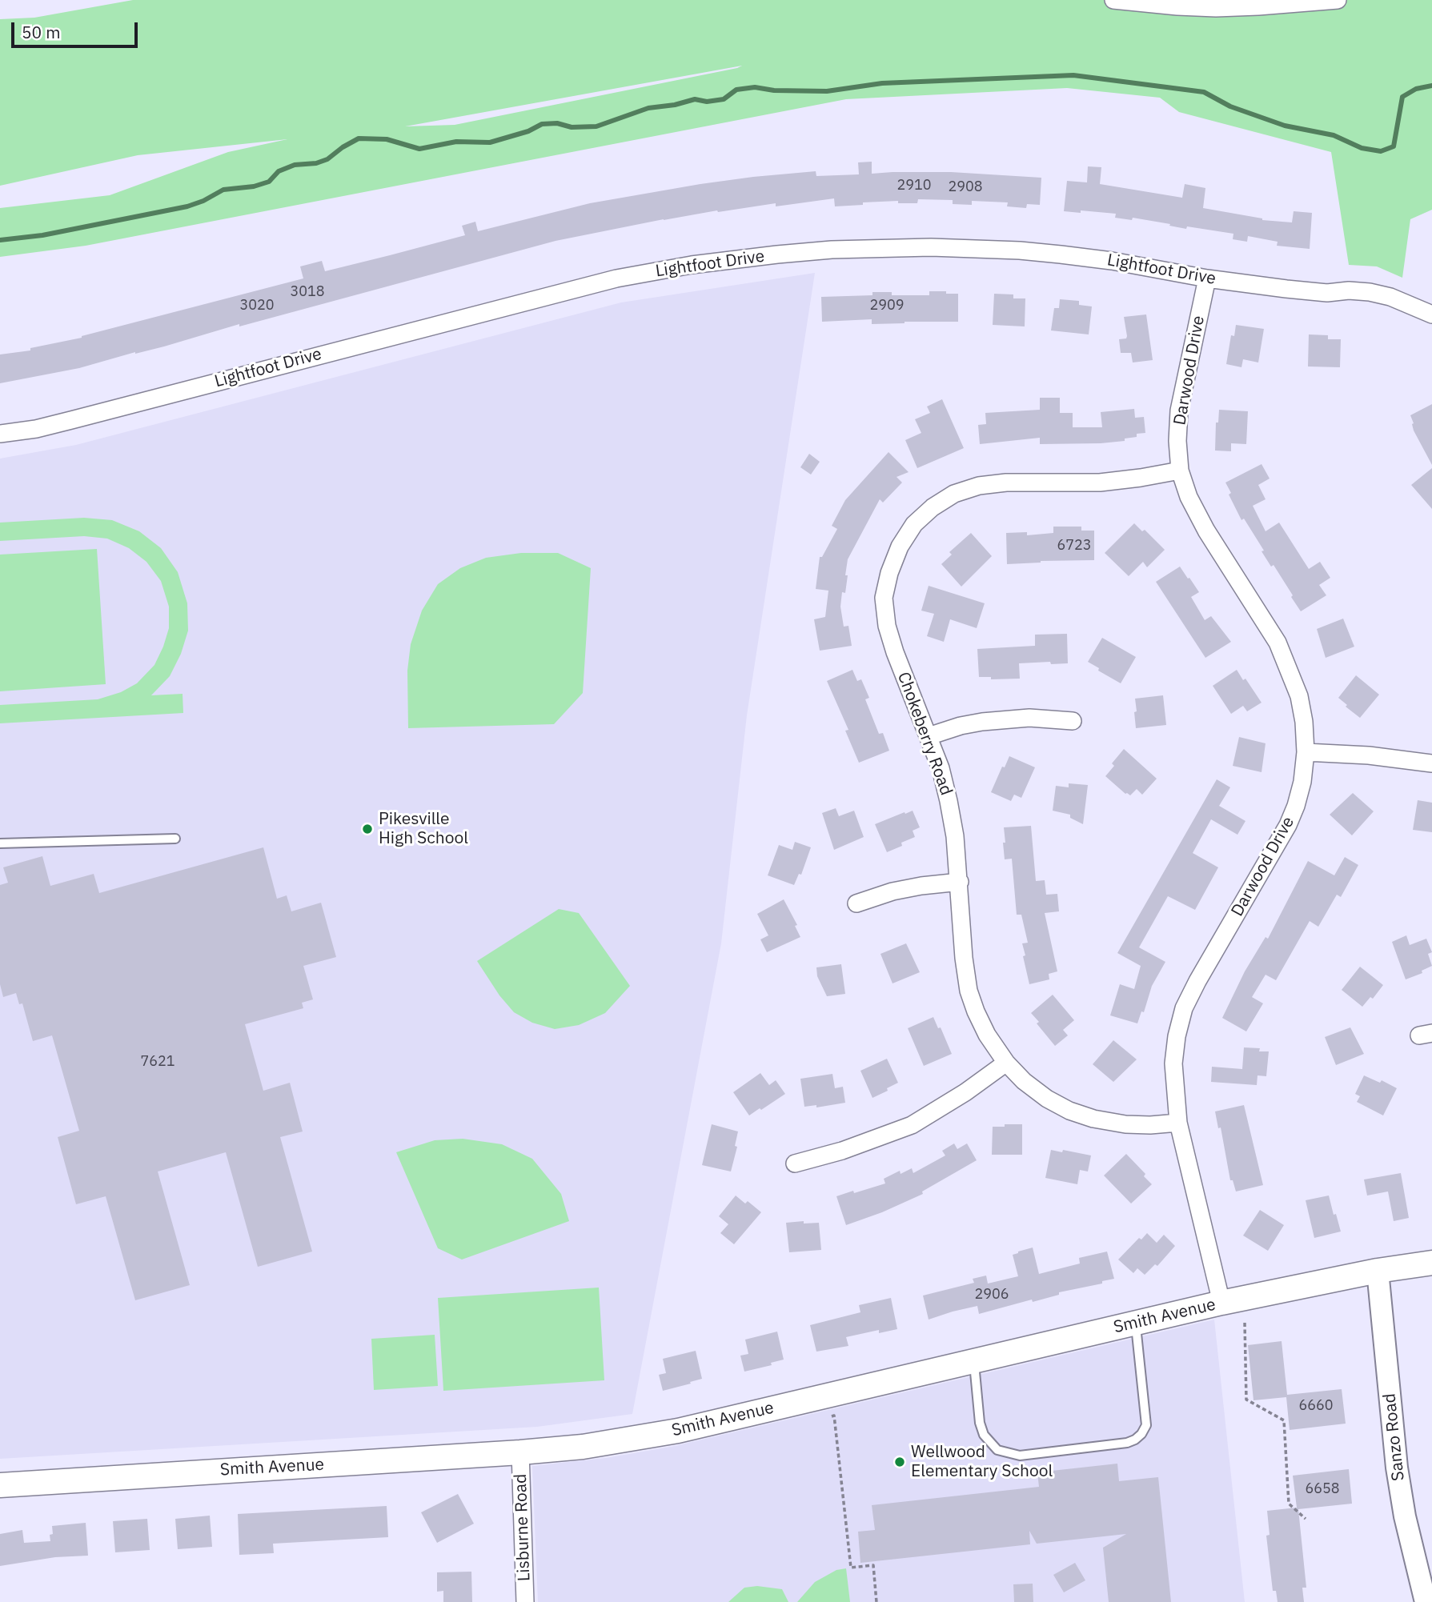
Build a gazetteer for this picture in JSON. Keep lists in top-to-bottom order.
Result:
{
  "streets": {
    "main road": ["Smith Avenue"],
    "street": [
      "Lightfoot Drive",
      "Darwood Drive",
      "Chokeberry Road",
      "Sanzo Road",
      "Lisburne Road"
    ]
  },
  "crossings": [
    ["Lightfoot Drive", "Darwood Drive"],
    ["Darwood Drive", "Chokeberry Road"],
    ["Darwood Drive", "Smith Avenue"],
    ["Smith Avenue", "Sanzo Road"],
    ["Smith Avenue", "Lisburne Road"]
  ],
  "places": ["Pikesville High School", "Wellwood Elementary School"],
  "house_numbers": [
    "2910",
    "2908",
    "3018",
    "3020",
    "2909",
    "6723",
    "7621",
    "2906",
    "6660",
    "6658"
  ],
  "scale_bar": "50 m"
}
